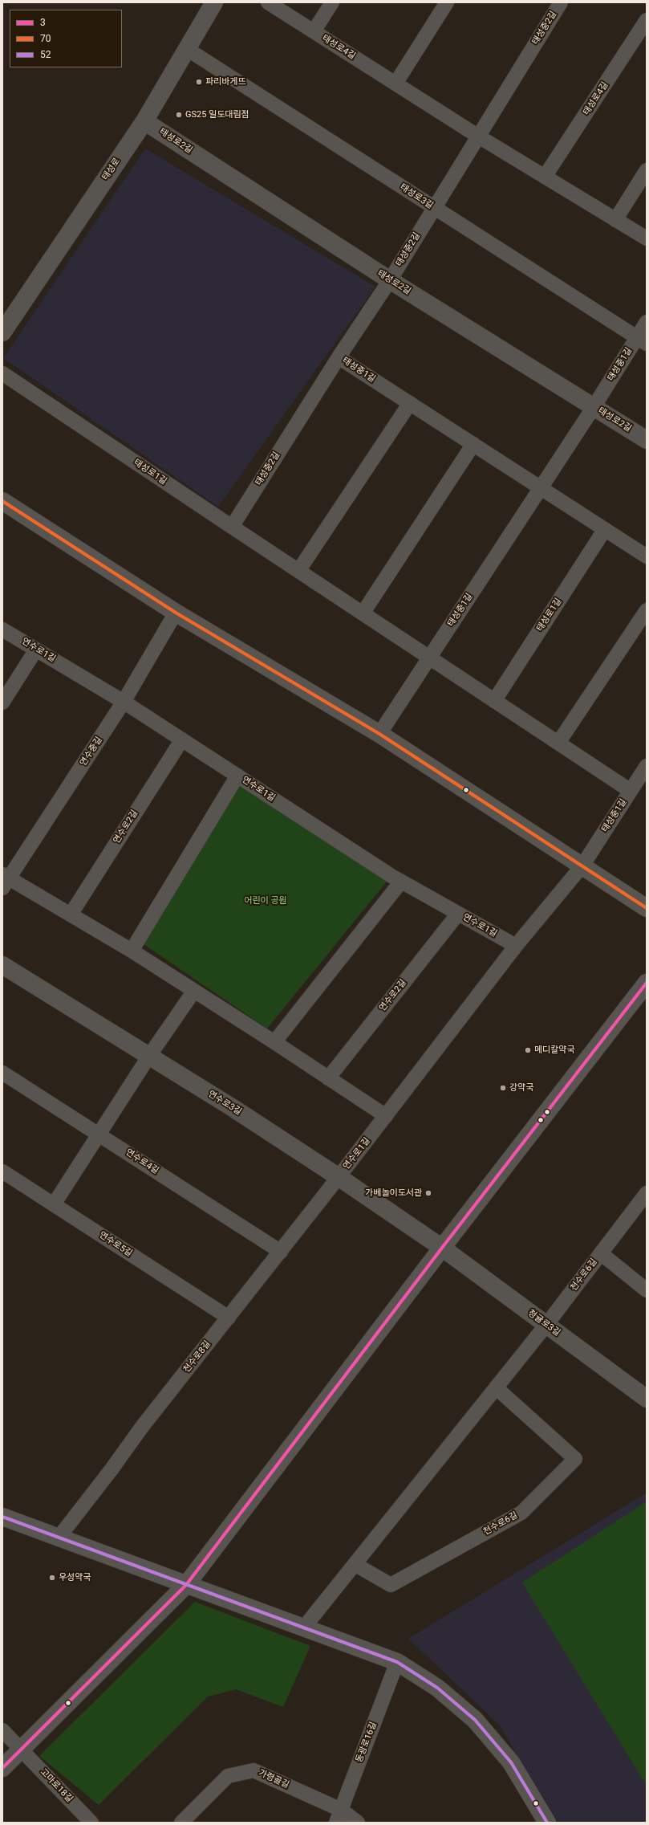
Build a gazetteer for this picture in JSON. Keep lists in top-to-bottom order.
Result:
{
  "streets": {
    "street": [
      "태성중2길",
      "태성로4길",
      "태성로2길",
      "태성로",
      "태성로3길",
      "태성중1길",
      "태성로1길",
      "연수로1길",
      "연수중길",
      "연수로2길",
      "연수로3길",
      "연수로4길",
      "연수로5길",
      "천수로6길",
      "청귤로3길",
      "천수로8길",
      "동광로16길",
      "가령골길",
      "고마로18길"
    ]
  },
  "crossings": [
    ["태성중2길", "태성로4길"],
    ["태성중2길", "태성로2길"],
    ["태성중2길", "태성로3길"],
    ["태성중2길", "태성중1길"],
    ["태성중2길", "태성로1길"],
    ["태성로2길", "태성로"],
    ["태성로2길", "태성중1길"],
    ["태성로", "태성로3길"],
    ["태성로3길", "태성중1길"],
    ["태성중1길", "태성로1길"],
    ["태성중1길", "연수로1길"],
    ["연수로1길", "연수중길"],
    ["연수로1길", "연수로2길"],
    ["연수로1길", "연수로3길"],
    ["연수로1길", "천수로8길"],
    ["연수로3길", "청귤로3길"],
    ["연수로3길", "천수로8길"],
    ["연수로4길", "천수로8길"],
    ["연수로5길", "천수로8길"],
    ["천수로6길", "청귤로3길"],
    ["동광로16길", "가령골길"]
  ],
  "parks": ["어린이 공원"],
  "places": [
    "파리바게뜨",
    "GS25 일도대림점",
    "메디칼약국",
    "강약국",
    "가베놀이도서관",
    "우성약국"
  ],
  "lines": ["transit line 70", "transit line 3", "transit line 52"],
  "legend": ["3", "70", "52"]
}
